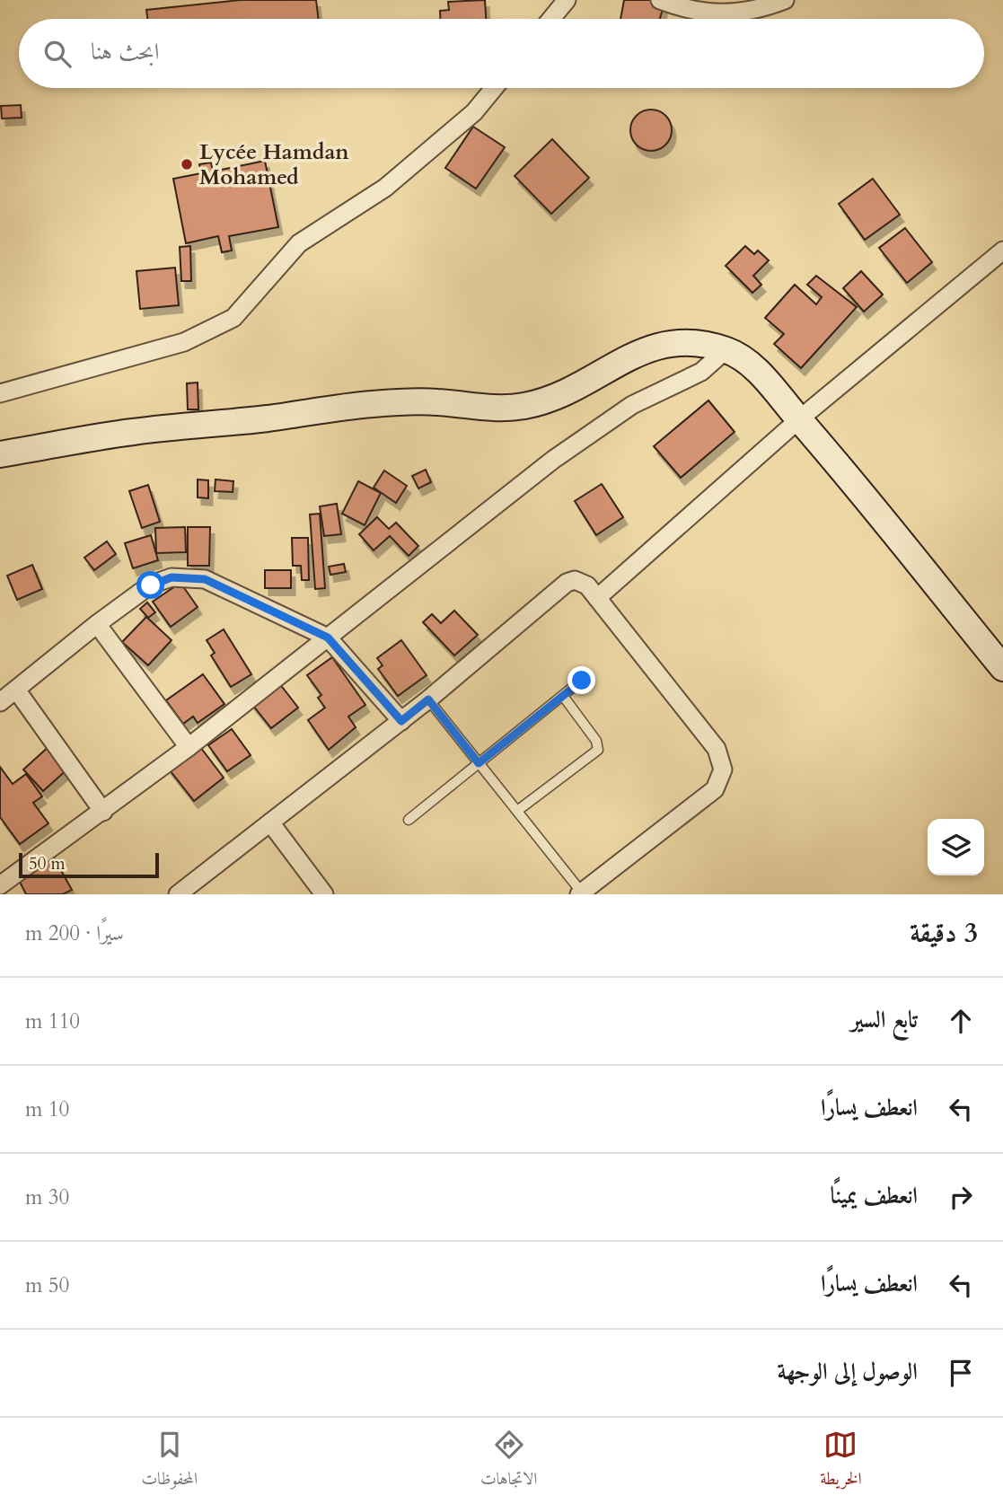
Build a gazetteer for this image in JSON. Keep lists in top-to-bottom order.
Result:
{
  "places": ["Lycée Hamdan Mohamed"],
  "scale_bar": "50 m",
  "page": {
    "search": "ابحث هنا",
    "scale": "50 m",
    "heading": ["3 دقيقة", "سيرًا · 200 m"],
    "list": [
      ["تابع السير", "110 m"],
      ["انعطف يسارًا", "10 m"],
      ["انعطف يمينًا", "30 m"],
      ["انعطف يسارًا", "50 m"],
      "الوصول إلى الوجهة"
    ],
    "nav": ["الخريطة", "الاتجاهات", "المحفوظات"]
  }
}
